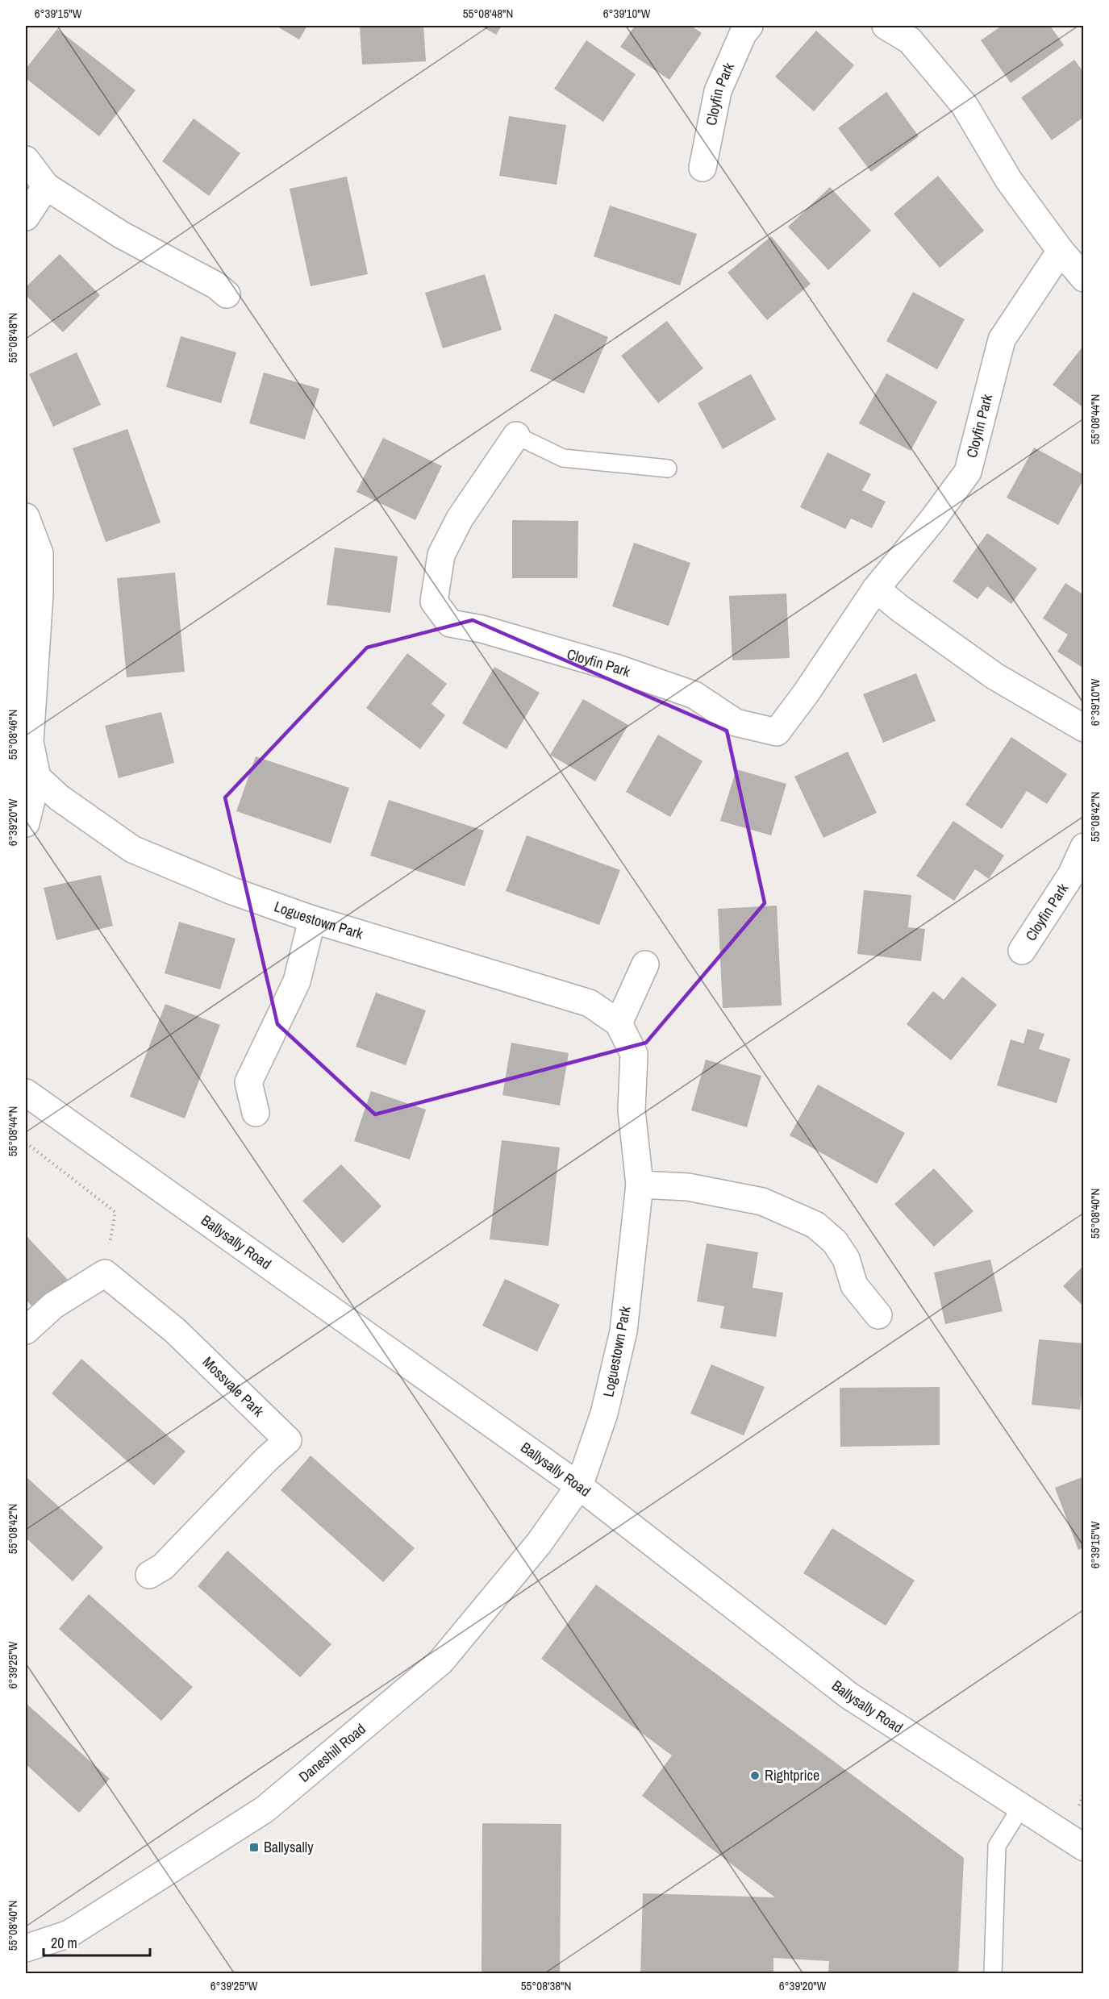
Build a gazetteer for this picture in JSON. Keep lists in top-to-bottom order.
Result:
{
  "streets": {
    "street": [
      "Cloyfin Park",
      "Loguestown Park",
      "Ballysally Road",
      "Mossvale Park",
      "Daneshill Road"
    ]
  },
  "crossings": [
    ["Loguestown Park", "Ballysally Road"],
    ["Loguestown Park", "Daneshill Road"],
    ["Ballysally Road", "Daneshill Road"]
  ],
  "places": {
    "other": ["Rightprice"],
    "transit": ["Ballysally"]
  },
  "scale_bar": "20 m",
  "coordinates": [
    "6°39'15\"W",
    "55°08'48\"N",
    "6°39'10\"W",
    "55°08'44\"N",
    "55°08'46\"N",
    "55°08'42\"N",
    "6°39'20\"W",
    "55°08'40\"N",
    "6°39'25\"W",
    "55°08'38\"N"
  ]
}
